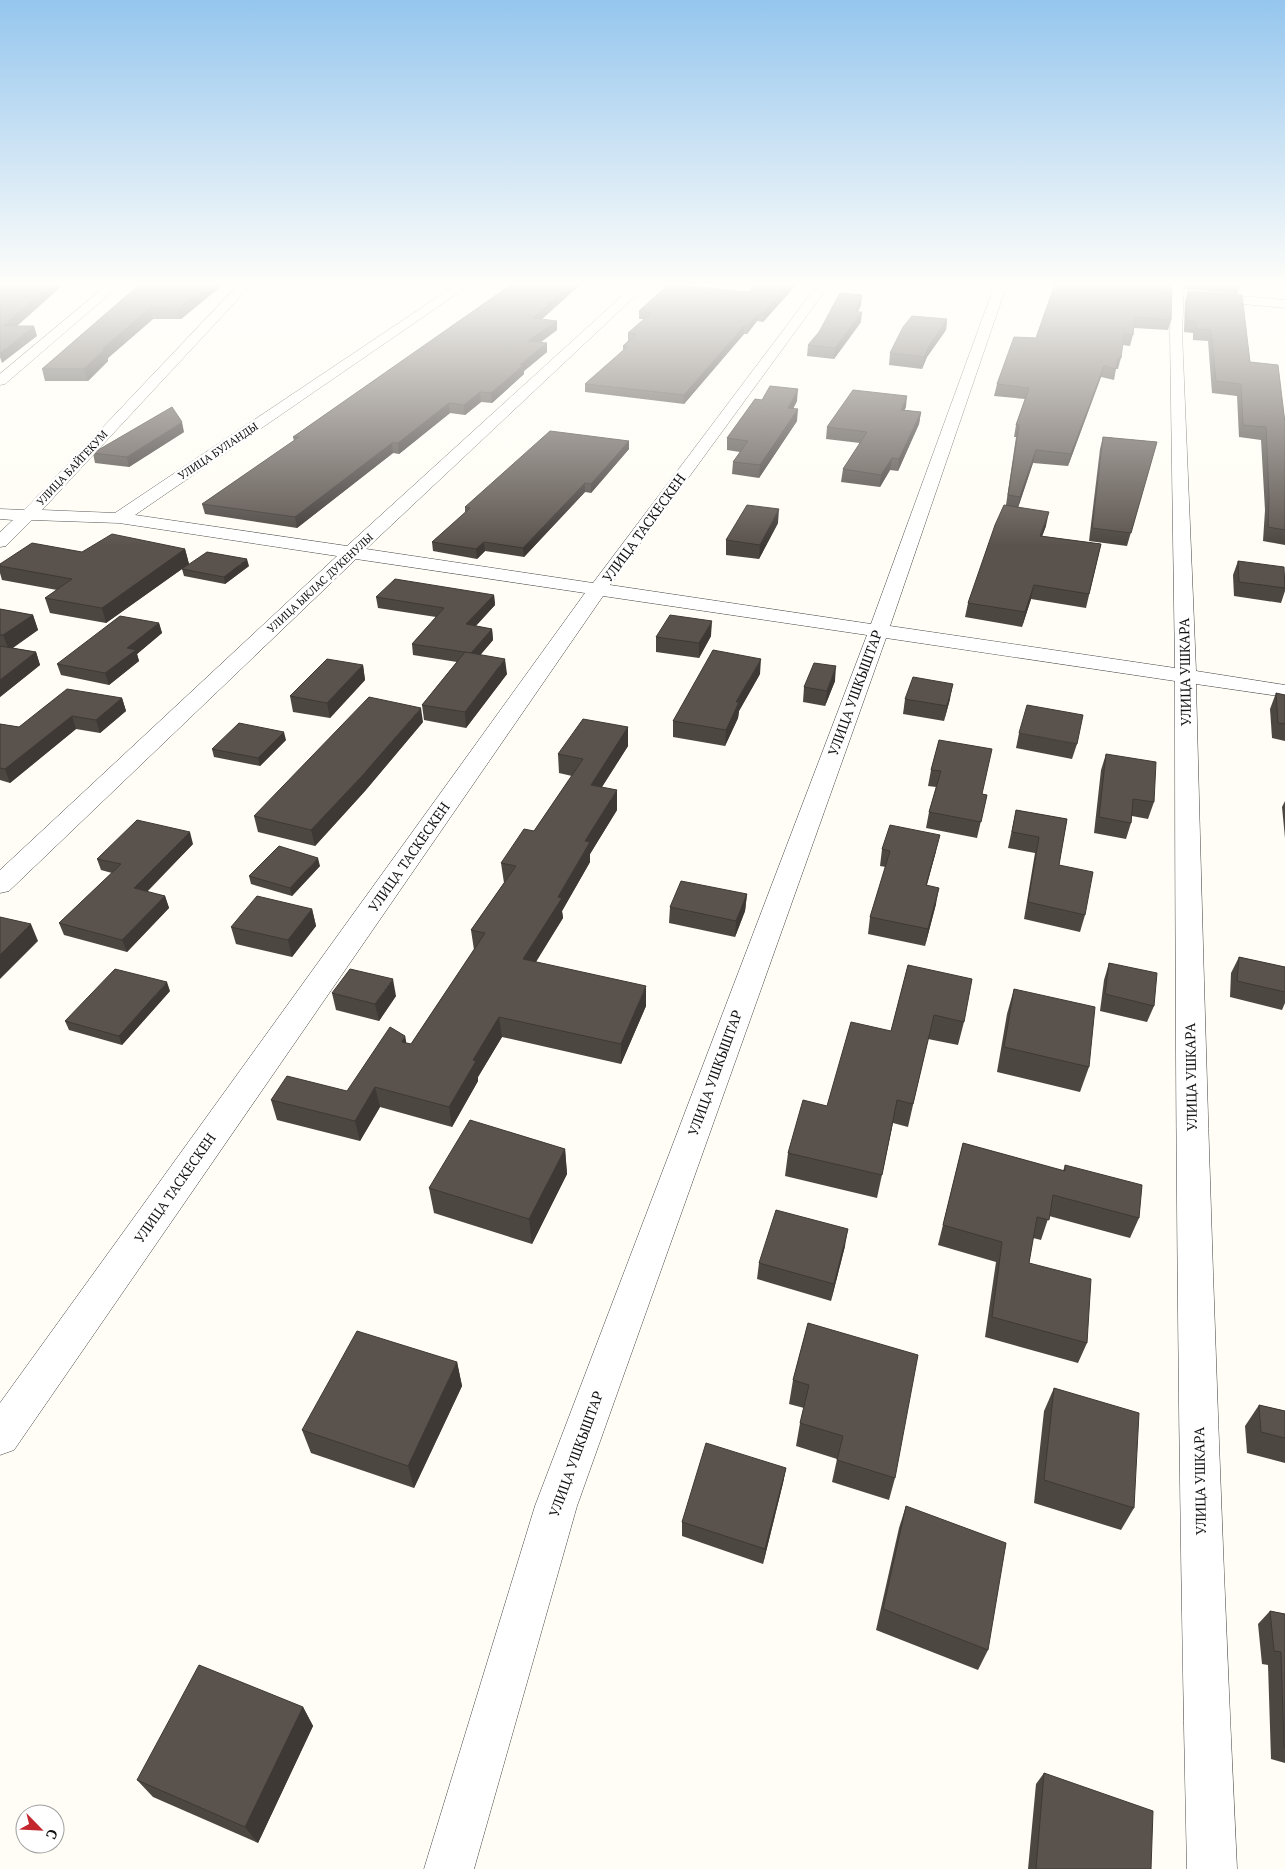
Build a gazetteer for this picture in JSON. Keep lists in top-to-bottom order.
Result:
{
  "streets": {
    "street": [
      "УЛИЦА БУЛАНДЫ",
      "УЛИЦА БАЙГЕКУМ",
      "УЛИЦА ТАСКЕСКЕН",
      "УЛИЦА ЫКЛАС ДУКЕНУЛЫ",
      "УЛИЦА УШКАРА",
      "УЛИЦА УШКЫШТАР"
    ]
  },
  "north": "bottom right"
}
